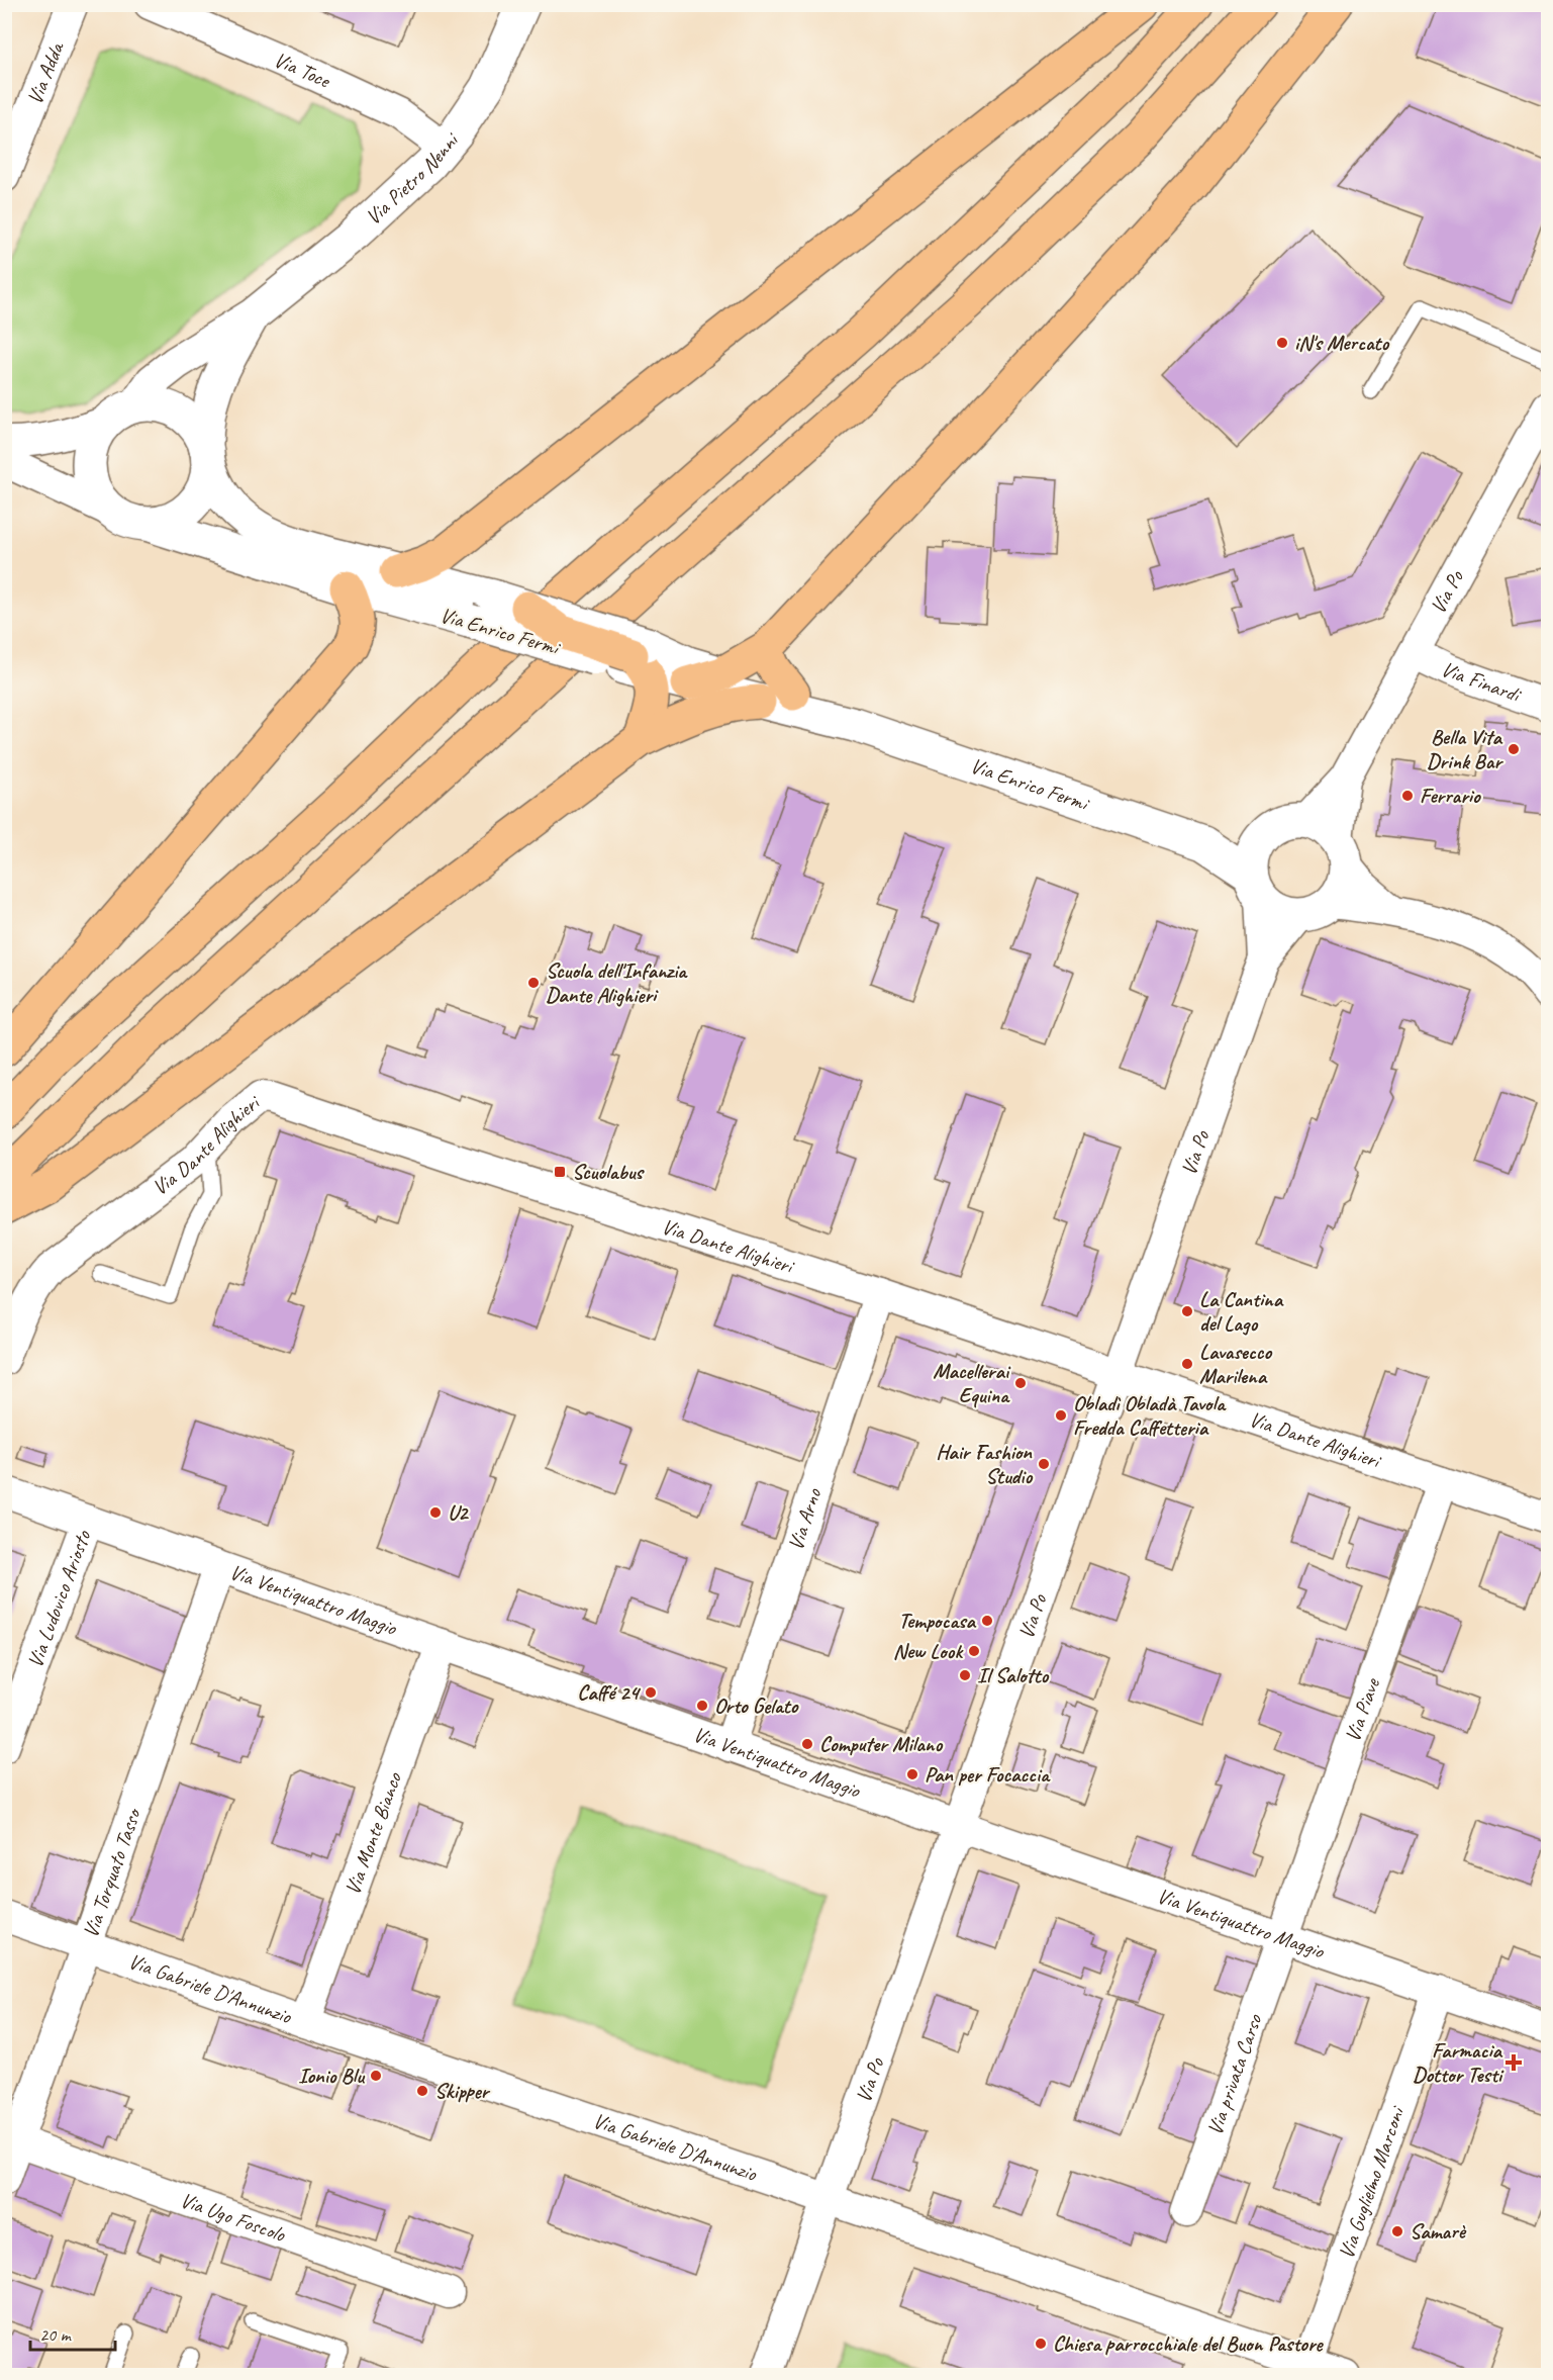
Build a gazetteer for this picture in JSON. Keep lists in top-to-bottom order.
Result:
{
  "streets": {
    "street": [
      "Via Toce",
      "Via Adda",
      "Via Pietro Nenni",
      "Via Po",
      "Via Enrico Fermi",
      "Via Finardi",
      "Via Dante Alighieri",
      "Via Arno",
      "Via Ludovico Ariosto",
      "Via Ventiquattro Maggio",
      "Via Piave",
      "Via Monte Bianco",
      "Via Torquato Tasso",
      "Via Gabriele D'Annunzio",
      "Via privata Carso",
      "Via Guglielmo Marconi",
      "Via Ugo Foscolo"
    ]
  },
  "crossings": [
    ["Via Toce", "Via Pietro Nenni"],
    ["Via Pietro Nenni", "Via Enrico Fermi"],
    ["Via Po", "Via Enrico Fermi"],
    ["Via Po", "Via Finardi"],
    ["Via Po", "Via Dante Alighieri"],
    ["Via Po", "Via Ventiquattro Maggio"],
    ["Via Po", "Via Gabriele D'Annunzio"],
    ["Via Dante Alighieri", "Via Arno"],
    ["Via Dante Alighieri", "Via Piave"],
    ["Via Arno", "Via Ventiquattro Maggio"],
    ["Via Ludovico Ariosto", "Via Ventiquattro Maggio"],
    ["Via Ventiquattro Maggio", "Via Piave"],
    ["Via Ventiquattro Maggio", "Via Monte Bianco"],
    ["Via Ventiquattro Maggio", "Via Torquato Tasso"],
    ["Via Ventiquattro Maggio", "Via privata Carso"],
    ["Via Ventiquattro Maggio", "Via Guglielmo Marconi"],
    ["Via Piave", "Via privata Carso"],
    ["Via Monte Bianco", "Via Gabriele D'Annunzio"],
    ["Via Torquato Tasso", "Via Gabriele D'Annunzio"],
    ["Via Torquato Tasso", "Via Ugo Foscolo"],
    ["Via Gabriele D'Annunzio", "Via Guglielmo Marconi"]
  ],
  "places": {
    "other": [
      "iN's Mercato",
      "Bella Vita Drink Bar",
      "Ferrario",
      "Scuola dell'Infanzia Dante Alighieri",
      "La Cantina del Lago",
      "Lavasecco Marilena",
      "Macellerai Equina",
      "Obladì Obladà Tavola Fredda Caffetteria",
      "Hair Fashion Studio",
      "U2",
      "Tempocasa",
      "New Look",
      "Il Salotto",
      "Caffé 24",
      "Orto Gelato",
      "Computer Milano",
      "Pan per Focaccia",
      "Ionio Blu",
      "Skipper",
      "Samarè",
      "Chiesa parrocchiale del Buon Pastore"
    ],
    "transit": ["Scuolabus"],
    "health": ["Farmacia Dottor Testi"]
  },
  "scale_bar": "20 m"
}
